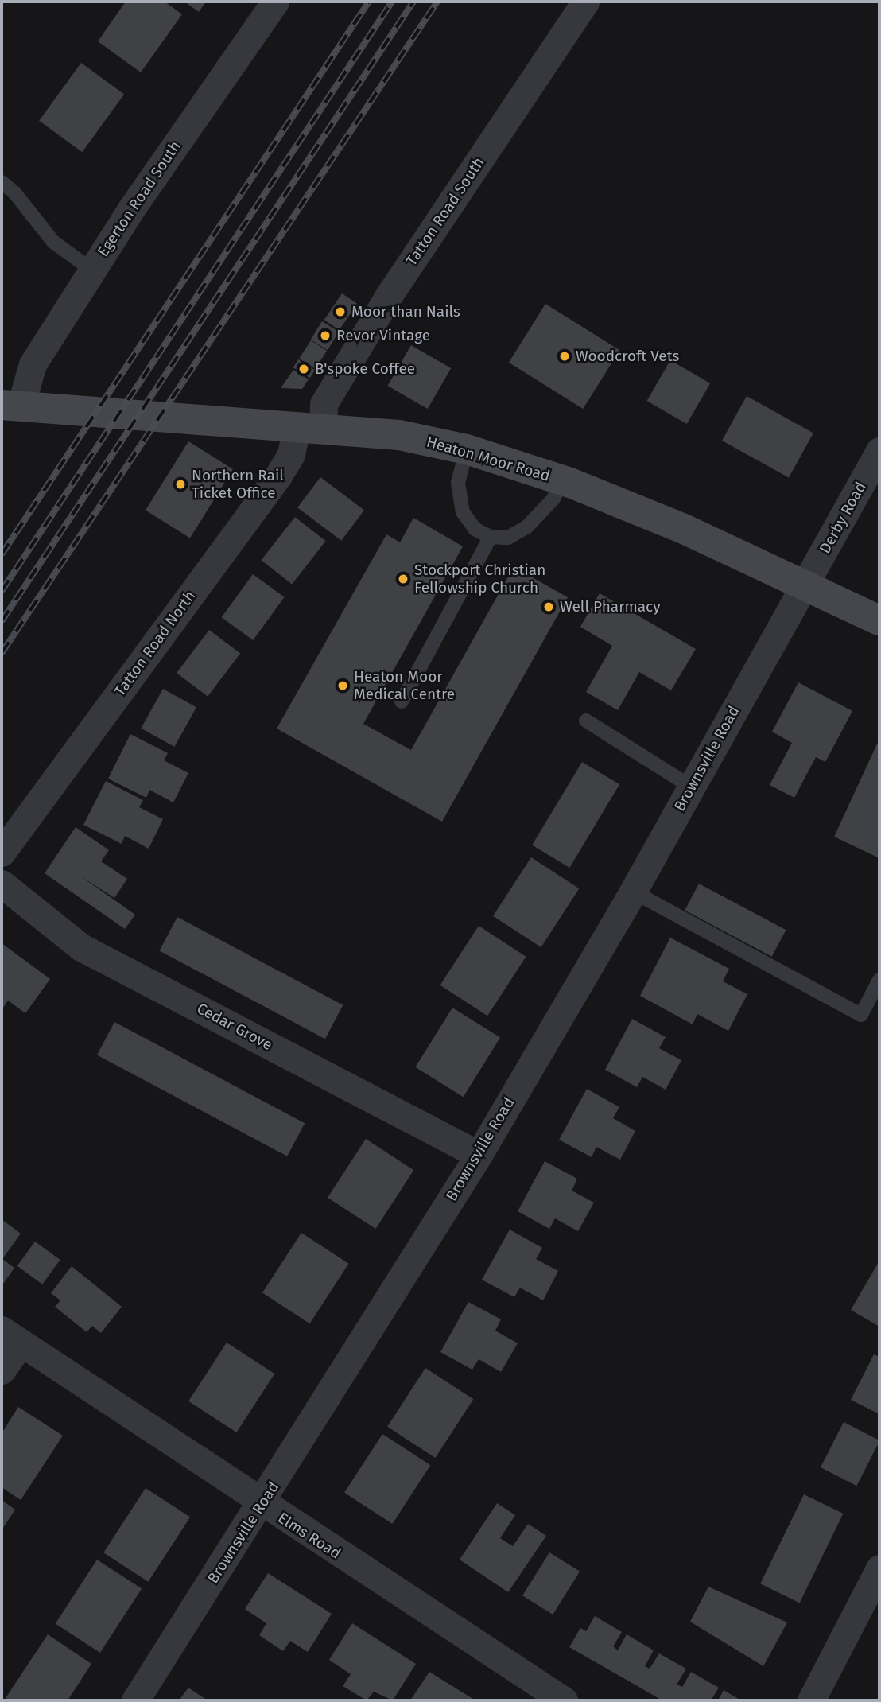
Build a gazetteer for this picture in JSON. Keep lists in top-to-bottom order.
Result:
{
  "streets": {
    "main road": ["Heaton Moor Road"],
    "street": [
      "Egerton Road South",
      "Tatton Road South",
      "Derby Road",
      "Tatton Road North",
      "Brownsville Road",
      "Cedar Grove",
      "Elms Road"
    ]
  },
  "crossings": [
    ["Egerton Road South", "Heaton Moor Road"],
    ["Tatton Road South", "Heaton Moor Road"],
    ["Tatton Road South", "Tatton Road North"],
    ["Heaton Moor Road", "Derby Road"],
    ["Heaton Moor Road", "Tatton Road North"],
    ["Heaton Moor Road", "Brownsville Road"],
    ["Derby Road", "Brownsville Road"],
    ["Brownsville Road", "Cedar Grove"],
    ["Brownsville Road", "Elms Road"]
  ],
  "places": [
    "Moor than Nails",
    "Revor Vintage",
    "Woodcroft Vets",
    "B'spoke Coffee",
    "Northern Rail Ticket Office",
    "Stockport Christian Fellowship Church",
    "Well Pharmacy",
    "Heaton Moor Medical Centre"
  ]
}
